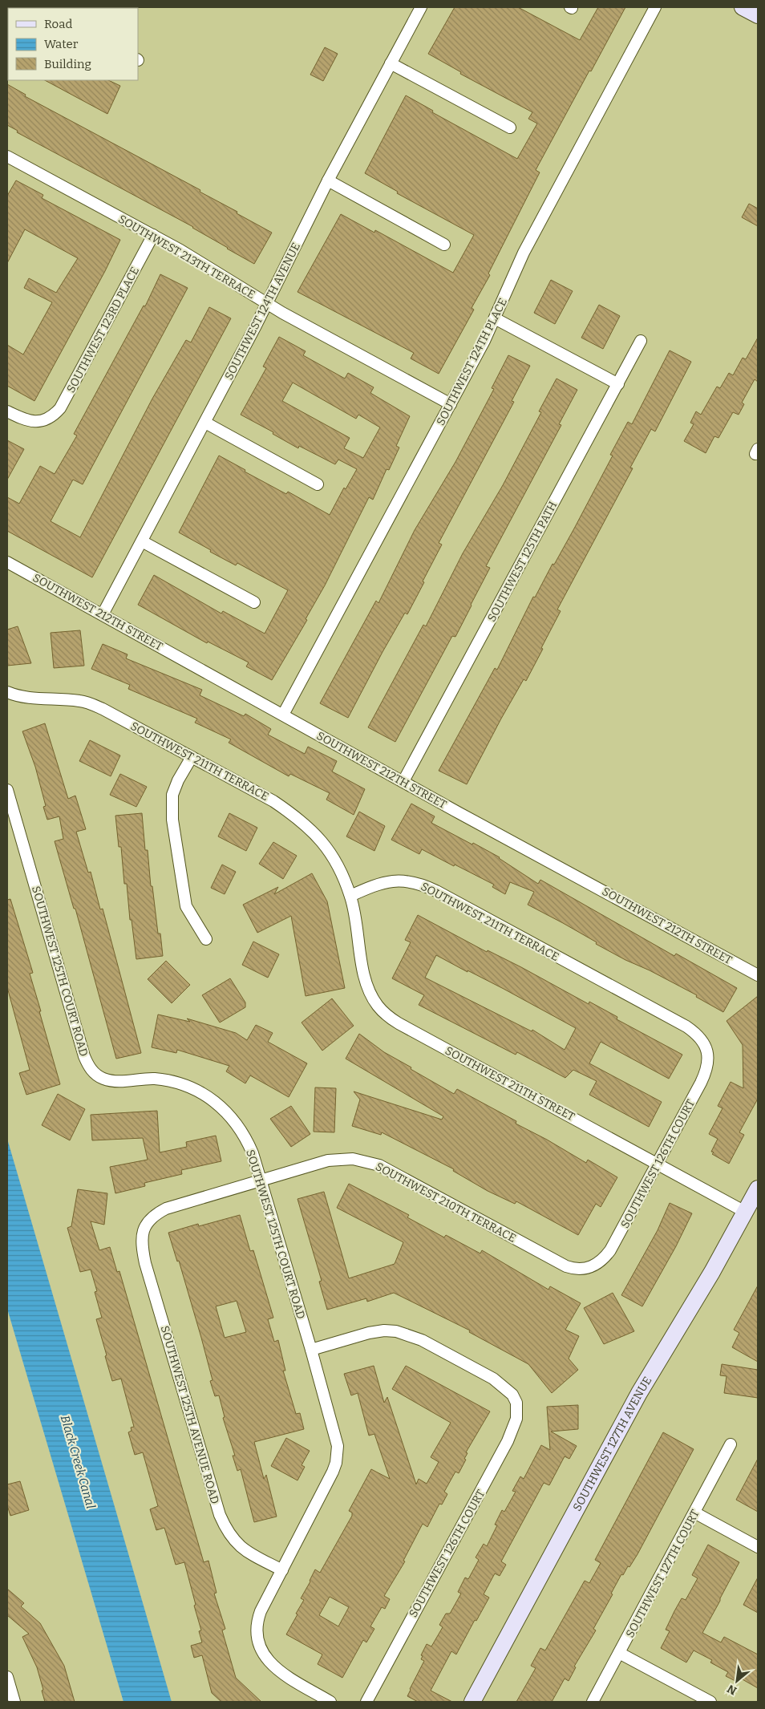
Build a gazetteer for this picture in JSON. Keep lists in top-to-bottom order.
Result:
{
  "streets": {
    "street": [
      "SOUTHWEST 213TH TERRACE",
      "SOUTHWEST 124TH AVENUE",
      "SOUTHWEST 123RD PLACE",
      "SOUTHWEST 124TH PLACE",
      "SOUTHWEST 125TH PATH",
      "SOUTHWEST 212TH STREET",
      "SOUTHWEST 211TH TERRACE",
      "SOUTHWEST 125TH COURT ROAD",
      "SOUTHWEST 211TH STREET",
      "SOUTHWEST 126TH COURT",
      "SOUTHWEST 210TH TERRACE",
      "SOUTHWEST 125TH AVENUE ROAD",
      "SOUTHWEST 127TH AVENUE",
      "SOUTHWEST 127TH COURT"
    ]
  },
  "crossings": [
    ["SOUTHWEST 213TH TERRACE", "SOUTHWEST 124TH AVENUE"],
    ["SOUTHWEST 213TH TERRACE", "SOUTHWEST 123RD PLACE"],
    ["SOUTHWEST 213TH TERRACE", "SOUTHWEST 124TH PLACE"],
    ["SOUTHWEST 124TH AVENUE", "SOUTHWEST 212TH STREET"],
    ["SOUTHWEST 124TH PLACE", "SOUTHWEST 212TH STREET"],
    ["SOUTHWEST 125TH PATH", "SOUTHWEST 212TH STREET"],
    ["SOUTHWEST 211TH TERRACE", "SOUTHWEST 211TH STREET"],
    ["SOUTHWEST 211TH TERRACE", "SOUTHWEST 126TH COURT"],
    ["SOUTHWEST 125TH COURT ROAD", "SOUTHWEST 126TH COURT"],
    ["SOUTHWEST 125TH COURT ROAD", "SOUTHWEST 210TH TERRACE"],
    ["SOUTHWEST 125TH COURT ROAD", "SOUTHWEST 125TH AVENUE ROAD"],
    ["SOUTHWEST 211TH STREET", "SOUTHWEST 126TH COURT"],
    ["SOUTHWEST 211TH STREET", "SOUTHWEST 127TH AVENUE"],
    ["SOUTHWEST 126TH COURT", "SOUTHWEST 210TH TERRACE"],
    ["SOUTHWEST 210TH TERRACE", "SOUTHWEST 125TH AVENUE ROAD"]
  ],
  "water": ["Black Creek Canal"],
  "legend": ["Road", "Water", "Building"],
  "north": "bottom left"
}
